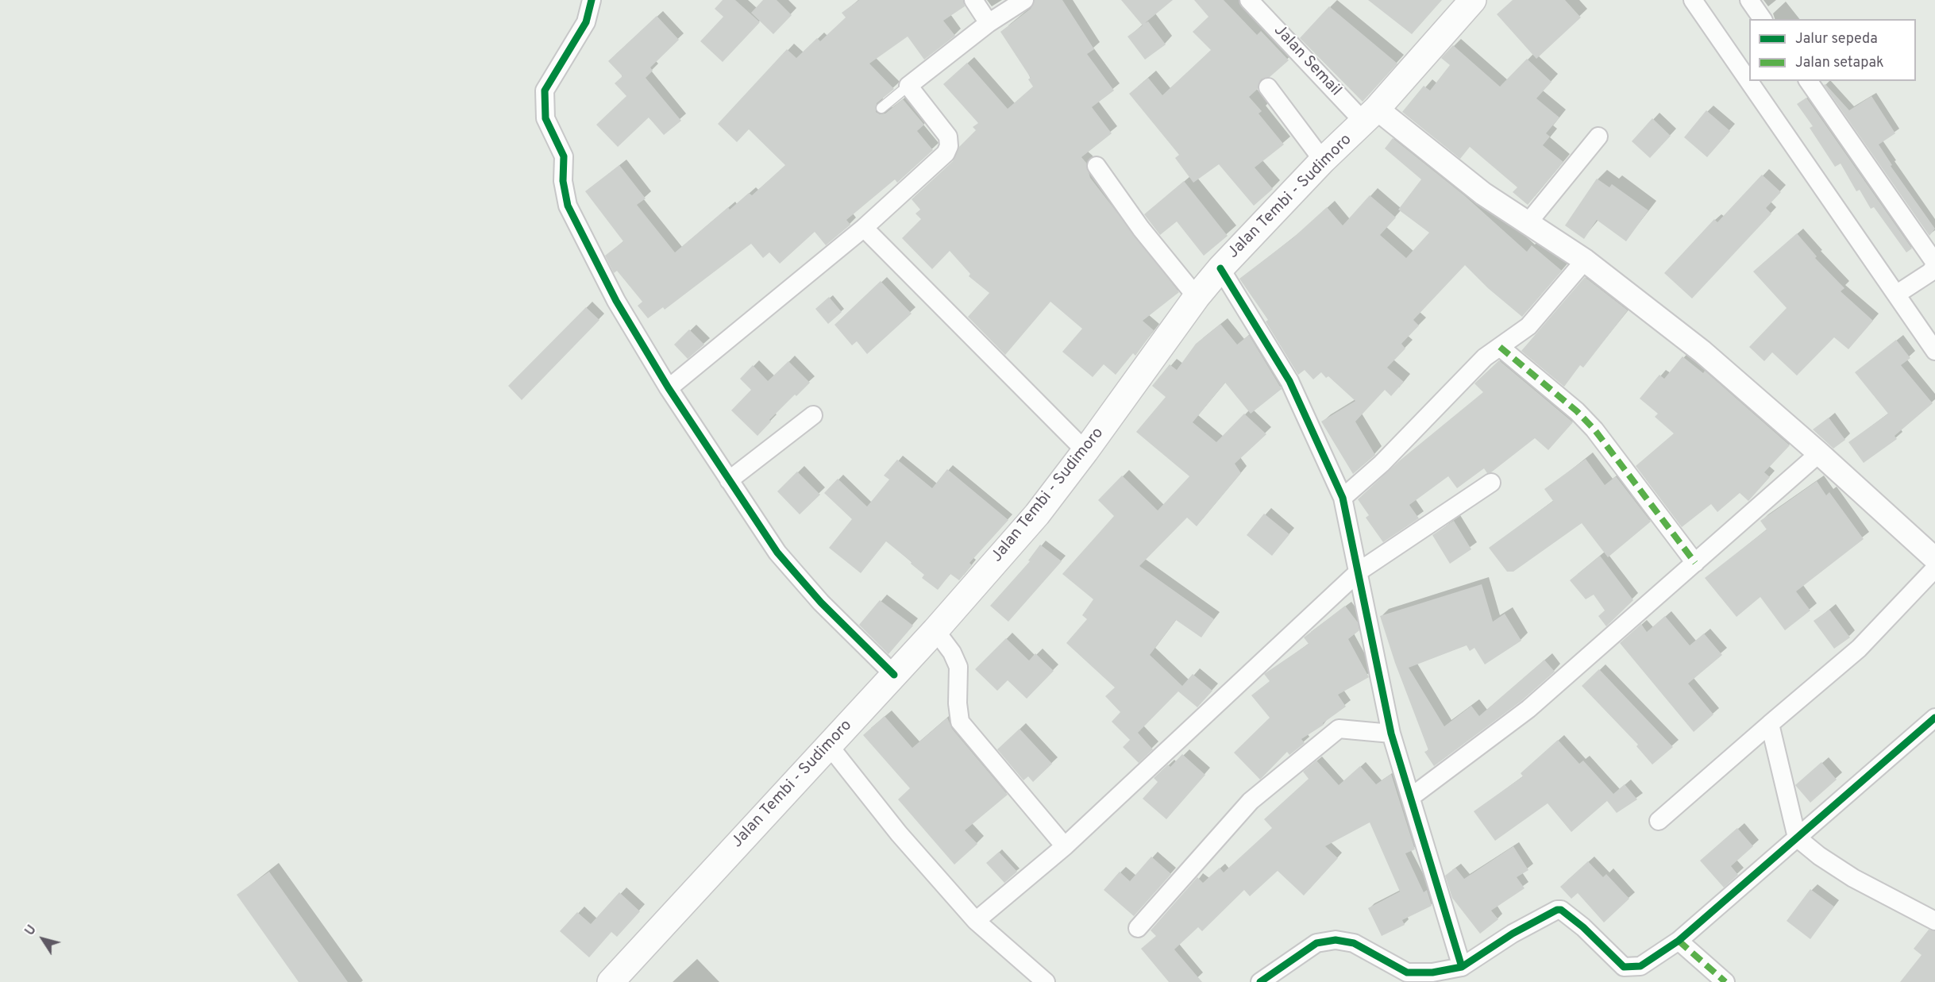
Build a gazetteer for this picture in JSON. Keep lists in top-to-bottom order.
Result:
{
  "streets": {
    "main road": ["Jalan Tembi - Sudimoro"],
    "street": ["Jalan Semail"]
  },
  "crossings": [
    ["Jalan Semail", "Jalan Tembi - Sudimoro"]
  ],
  "legend": ["Jalur sepeda", "Jalan setapak"],
  "north": "top left"
}
